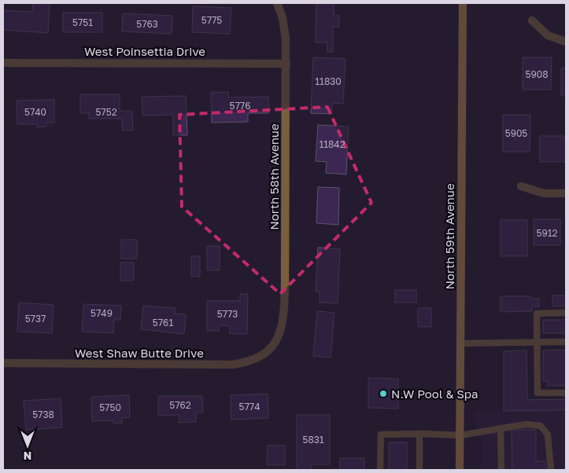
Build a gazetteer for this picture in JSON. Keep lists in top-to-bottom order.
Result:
{
  "streets": {
    "main road": ["North 59th Avenue"],
    "street": ["West Poinsettia Drive", "North 58th Avenue", "West Shaw Butte Drive"]
  },
  "crossings": [
    ["West Poinsettia Drive", "North 58th Avenue"],
    ["North 58th Avenue", "West Shaw Butte Drive"]
  ],
  "places": ["N.W Pool & Spa"],
  "house_numbers": [
    "5775",
    "5751",
    "5763",
    "5908",
    "11830",
    "5776",
    "5740",
    "5752",
    "5905",
    "11842",
    "5912",
    "5749",
    "5773",
    "5737",
    "5761",
    "5762",
    "5774",
    "5750",
    "5738",
    "5831"
  ],
  "north": "bottom"
}
